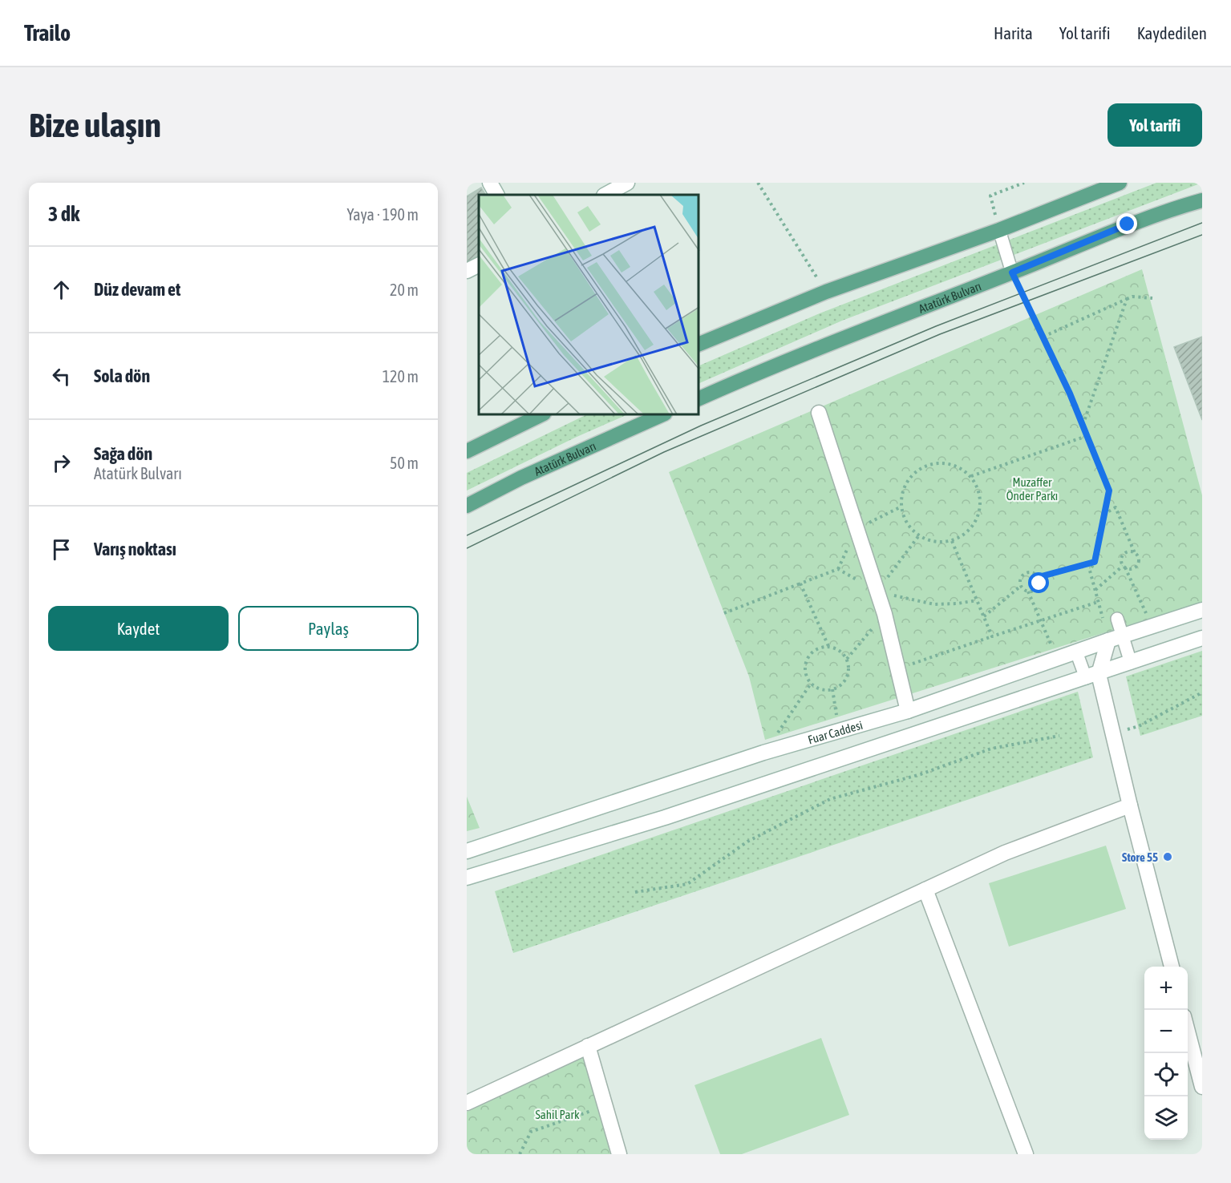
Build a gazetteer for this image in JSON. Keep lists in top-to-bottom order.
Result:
{
  "streets": {
    "main road": ["Atatürk Bulvarı"],
    "street": ["Fuar Caddesi"]
  },
  "parks": ["Muzaffer Önder Parkı", "Sahil Park"],
  "places": ["Store 55"],
  "page": {
    "header": "Trailo",
    "nav": ["Harita", "Yol tarifi", "Kaydedilen"],
    "buttons": [
      "Yol tarifi",
      ["Kaydet", "Paylaş"]
    ],
    "title": "Bize ulaşın",
    "heading": ["3 dk", "Yaya · 190 m"],
    "list": [
      ["Düz devam et", "20 m"],
      ["Sola dön", "120 m"],
      ["Sağa dön", "Atatürk Bulvarı", "50 m"],
      "Varış noktası"
    ],
    "map_buttons": ["+", "−"]
  }
}
